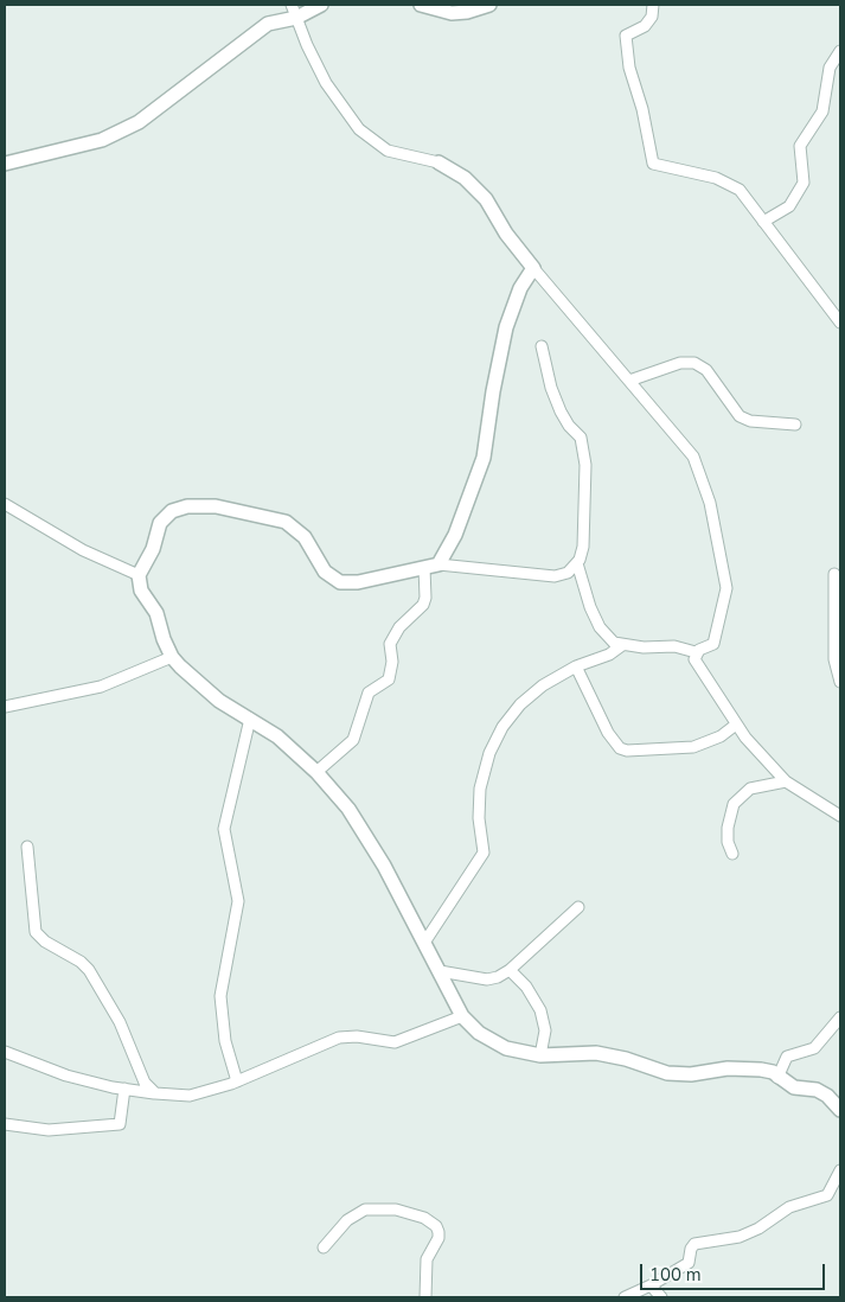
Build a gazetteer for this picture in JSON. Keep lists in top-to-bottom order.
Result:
{
  "scale_bar": "100 m"
}
